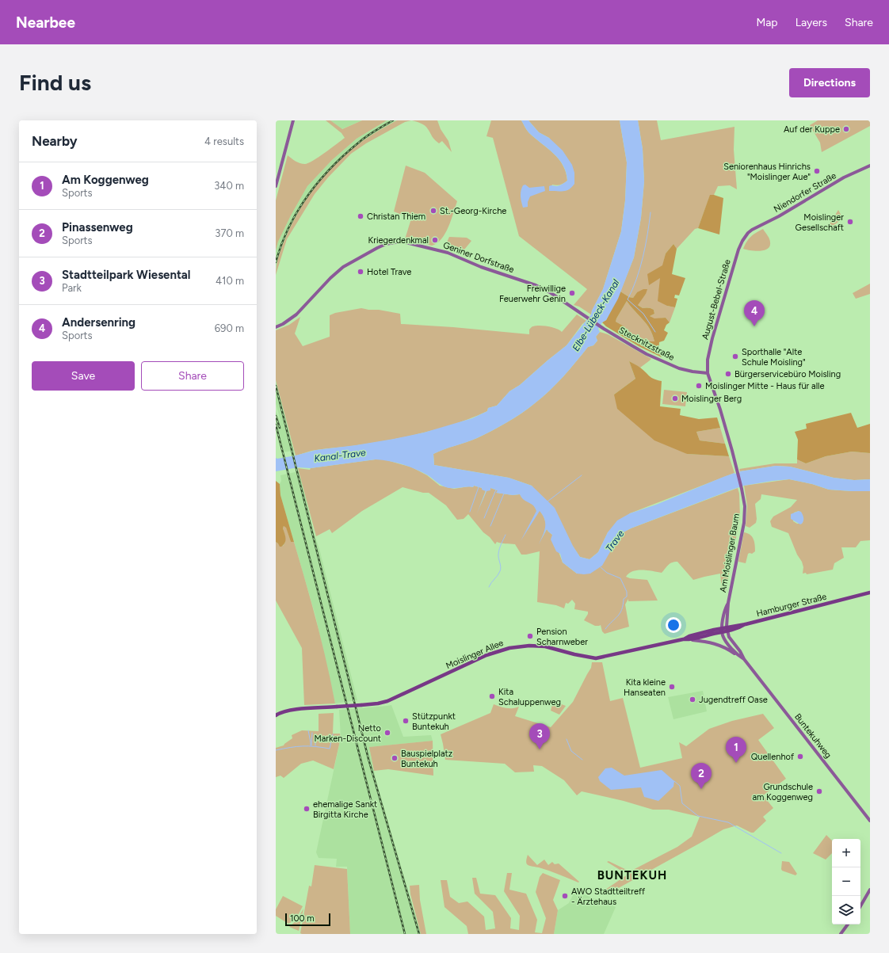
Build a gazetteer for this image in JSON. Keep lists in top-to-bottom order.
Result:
{
  "streets": {
    "main road": [
      "Niendorfer Straße",
      "Geniner Dorfstraße",
      "August-Bebel-Straße",
      "Stecknitzstraße",
      "Am Moislinger Baum",
      "Hamburger Straße",
      "Moislinger Allee",
      "Buntekuhweg"
    ]
  },
  "crossings": [
    ["Niendorfer Straße", "August-Bebel-Straße"],
    ["Geniner Dorfstraße", "Stecknitzstraße"],
    ["August-Bebel-Straße", "Stecknitzstraße"],
    ["August-Bebel-Straße", "Am Moislinger Baum"],
    ["Stecknitzstraße", "Am Moislinger Baum"],
    ["Am Moislinger Baum", "Hamburger Straße"],
    ["Am Moislinger Baum", "Moislinger Allee"],
    ["Am Moislinger Baum", "Buntekuhweg"],
    ["Hamburger Straße", "Moislinger Allee"],
    ["Hamburger Straße", "Buntekuhweg"],
    ["Moislinger Allee", "Buntekuhweg"]
  ],
  "districts": ["BUNTEKUH"],
  "water": ["Elbe-Lübeck-Kanal", "Kanal-Trave", "Trave"],
  "places": [
    "Auf der Kuppe",
    "Seniorenhaus Hinrichs \"Moislinger Aue\"",
    "St.-Georg-Kirche",
    "Christan Thiem",
    "Moislinger Gesellschaft",
    "Kriegerdenkmal",
    "Hotel Trave",
    "Freiwillige Feuerwehr Genin",
    "Sporthalle \"Alte Schule Moisling\"",
    "Bürgerservicebüro Moisling",
    "Moislinger Mitte - Haus für alle",
    "Moislinger Berg",
    "Pension Scharnweber",
    "Kita kleine Hanseaten",
    "Kita Schaluppenweg",
    "Jugendtreff Oase",
    "Stützpunkt Buntekuh",
    "Netto Marken-Discount",
    "Quellenhof",
    "Bauspielplatz Buntekuh",
    "Grundschule am Koggenweg",
    "ehemalige Sankt Birgitta Kirche",
    "AWO Stadtteiltreff - Ärztehaus"
  ],
  "scale_bar": "100 m",
  "page": {
    "header": "Nearbee",
    "nav": ["Map", "Layers", "Share"],
    "buttons": [
      "Directions",
      ["Save", "Share"]
    ],
    "title": "Find us",
    "heading": ["Nearby", "4 results"],
    "list": [
      {
        "mark": "1",
        "name": "Am Koggenweg",
        "note": "Sports",
        "value": "340 m"
      },
      {
        "mark": "2",
        "name": "Pinassenweg",
        "note": "Sports",
        "value": "370 m"
      },
      {
        "mark": "3",
        "name": "Stadtteilpark Wiesental",
        "note": "Park",
        "value": "410 m"
      },
      {
        "mark": "4",
        "name": "Andersenring",
        "note": "Sports",
        "value": "690 m"
      }
    ],
    "pins": [
      "4",
      "3",
      "1",
      "2"
    ],
    "map_buttons": ["+", "−"],
    "scale": "100 m"
  }
}
